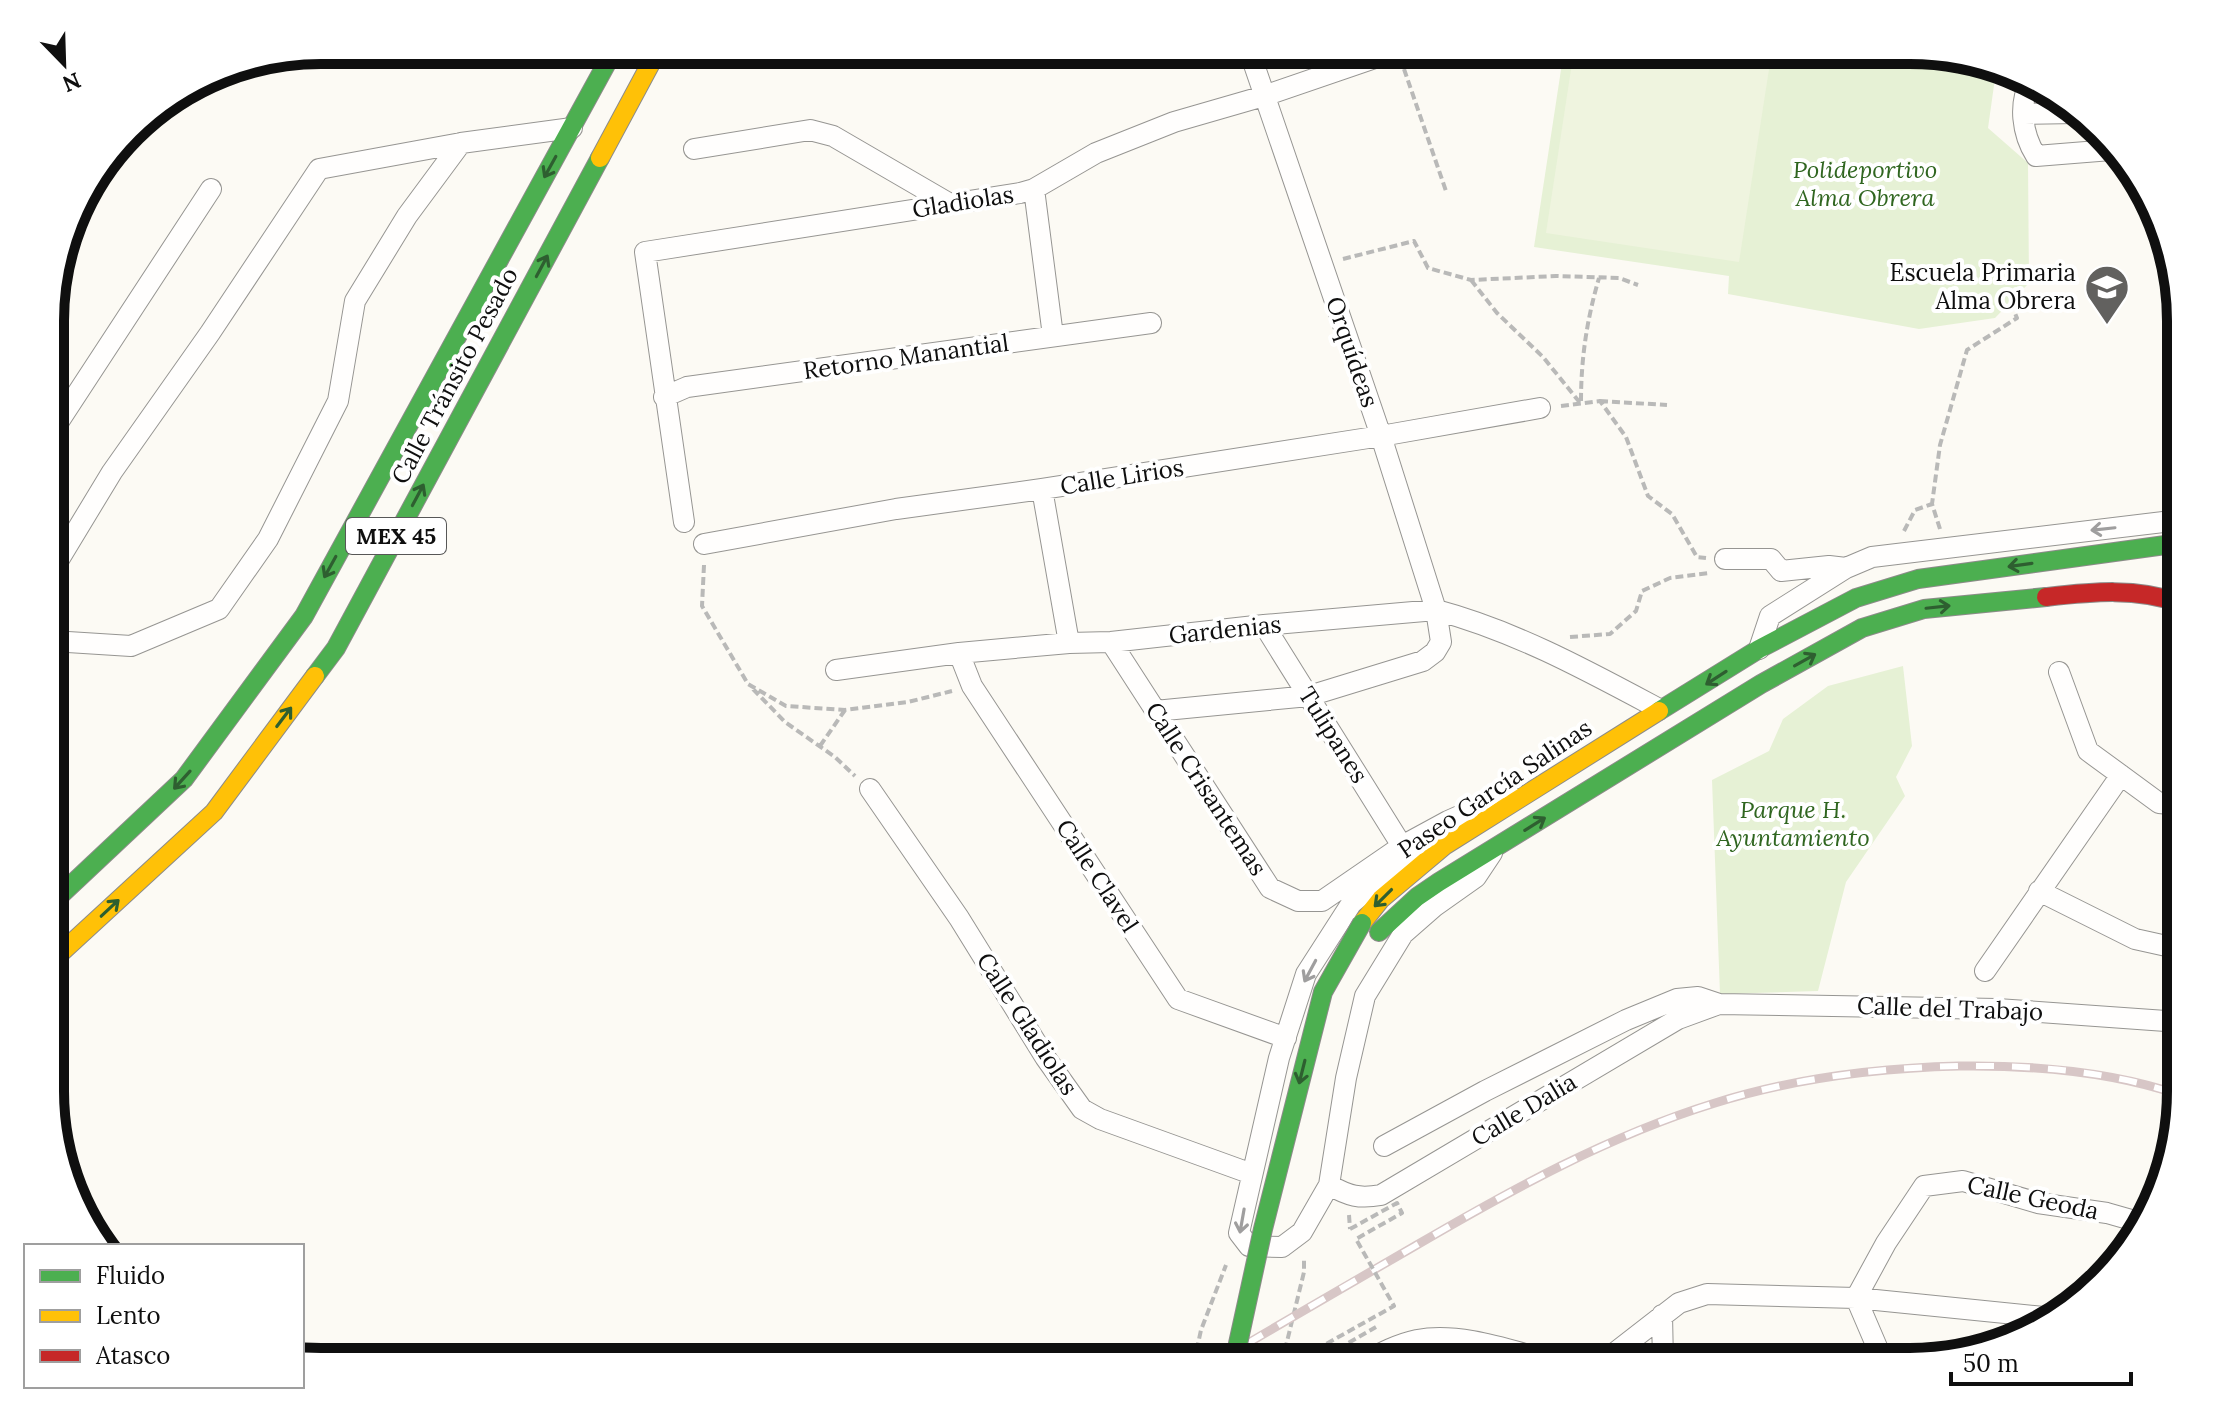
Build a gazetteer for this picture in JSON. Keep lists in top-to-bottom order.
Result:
{
  "streets": {
    "main road": ["Calle Tránsito Pesado", "MEX 45", "Paseo García Salinas"],
    "street": [
      "Gladiolas",
      "Orquídeas",
      "Retorno Manantial",
      "Calle Lirios",
      "Gardenias",
      "Tulipanes",
      "Calle Crisantemas",
      "Calle Clavel",
      "Calle del Trabajo",
      "Calle Gladiolas",
      "Calle Dalia",
      "Calle Geoda"
    ]
  },
  "crossings": [
    ["Gladiolas", "Orquídeas"],
    ["Gladiolas", "Retorno Manantial"],
    ["Orquídeas", "Calle Lirios"],
    ["Orquídeas", "Gardenias"],
    ["Orquídeas", "Tulipanes"],
    ["Gardenias", "Tulipanes"],
    ["Gardenias", "Calle Crisantemas"],
    ["Gardenias", "Paseo García Salinas"],
    ["Gardenias", "Calle Clavel"],
    ["Tulipanes", "Calle Crisantemas"],
    ["Calle Crisantemas", "Paseo García Salinas"],
    ["Calle del Trabajo", "Calle Dalia"]
  ],
  "parks": ["Polideportivo Alma Obrera", "Parque H. Ayuntamiento"],
  "places": {
    "school or university": ["Escuela Primaria Alma Obrera"]
  },
  "legend": ["Fluido", "Lento", "Atasco"],
  "scale_bar": "50 m",
  "north": "bottom right"
}
